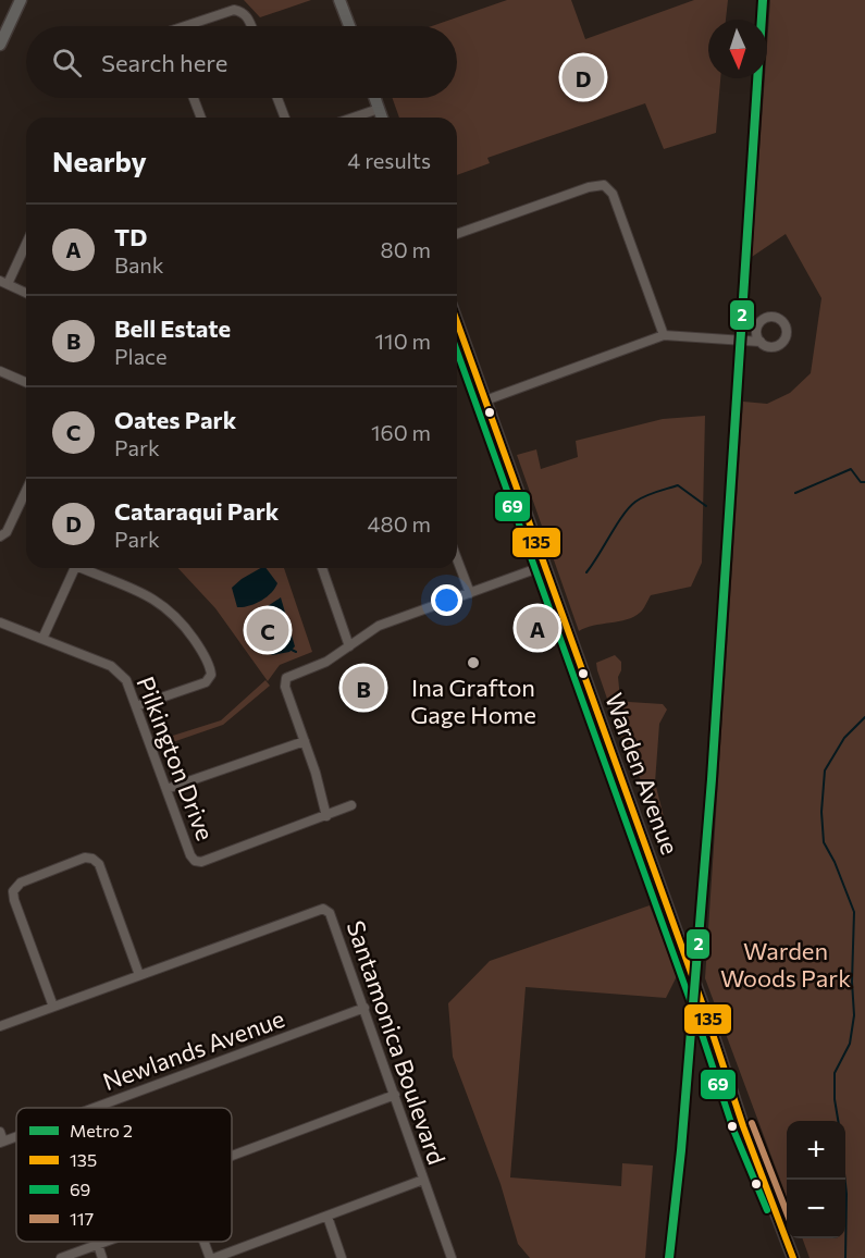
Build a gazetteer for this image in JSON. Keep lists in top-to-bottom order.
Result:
{
  "streets": {
    "main road": ["Warden Avenue"],
    "street": ["Pilkington Drive", "Santamonica Boulevard", "Newlands Avenue"]
  },
  "crossings": [
    ["Santamonica Boulevard", "Newlands Avenue"]
  ],
  "parks": ["Warden Woods Park"],
  "places": ["Ina Grafton Gage Home"],
  "lines": [
    "metro line 2",
    "transit line 135",
    "transit line 69",
    "transit line 117"
  ],
  "legend": [
    "Metro 2",
    "135",
    "69",
    "117"
  ],
  "north": "bottom",
  "page": {
    "search": "Search here",
    "pins": [
      "D",
      "A",
      "C",
      "B"
    ],
    "heading": ["Nearby", "4 results"],
    "list": [
      {
        "mark": "A",
        "name": "TD",
        "note": "Bank",
        "value": "80 m"
      },
      {
        "mark": "B",
        "name": "Bell Estate",
        "note": "Place",
        "value": "110 m"
      },
      {
        "mark": "C",
        "name": "Oates Park",
        "note": "Park",
        "value": "160 m"
      },
      {
        "mark": "D",
        "name": "Cataraqui Park",
        "note": "Park",
        "value": "480 m"
      }
    ],
    "map_buttons": ["+", "−"]
  }
}
